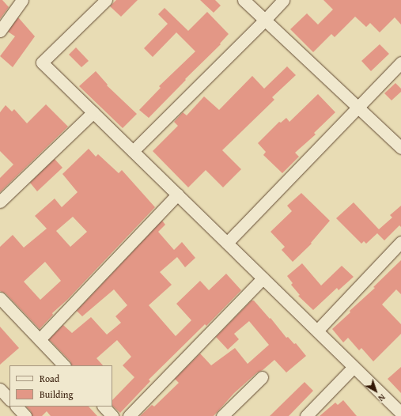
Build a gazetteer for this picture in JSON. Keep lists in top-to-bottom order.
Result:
{
  "legend": ["Road", "Building"],
  "north": "bottom right"
}
